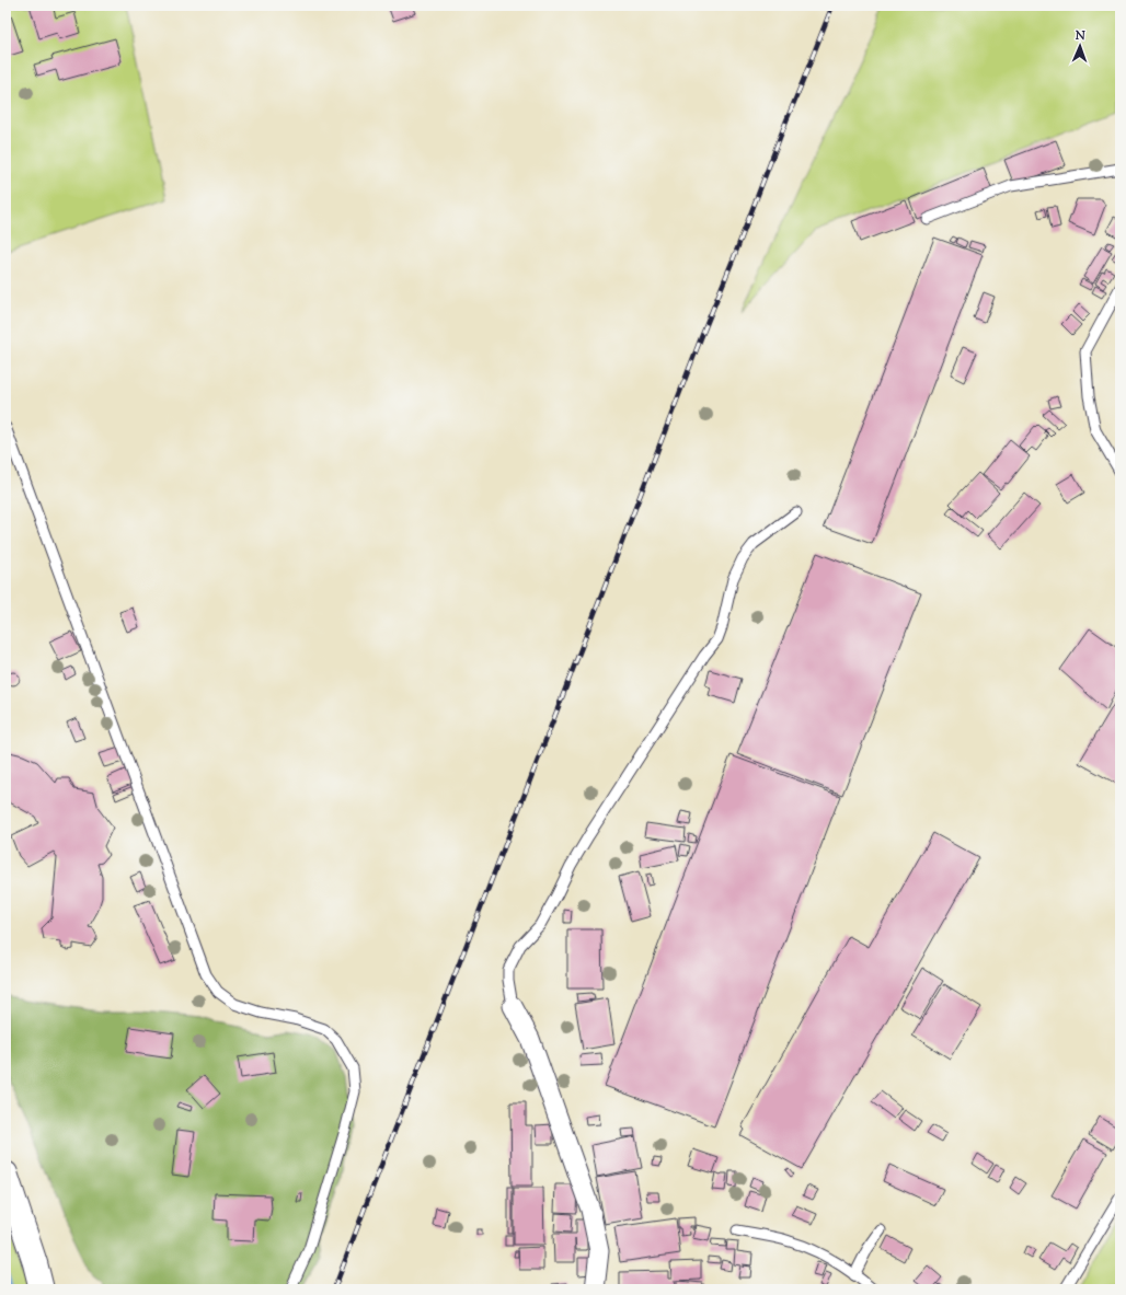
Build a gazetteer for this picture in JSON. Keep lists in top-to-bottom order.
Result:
{
  "north": "top"
}
